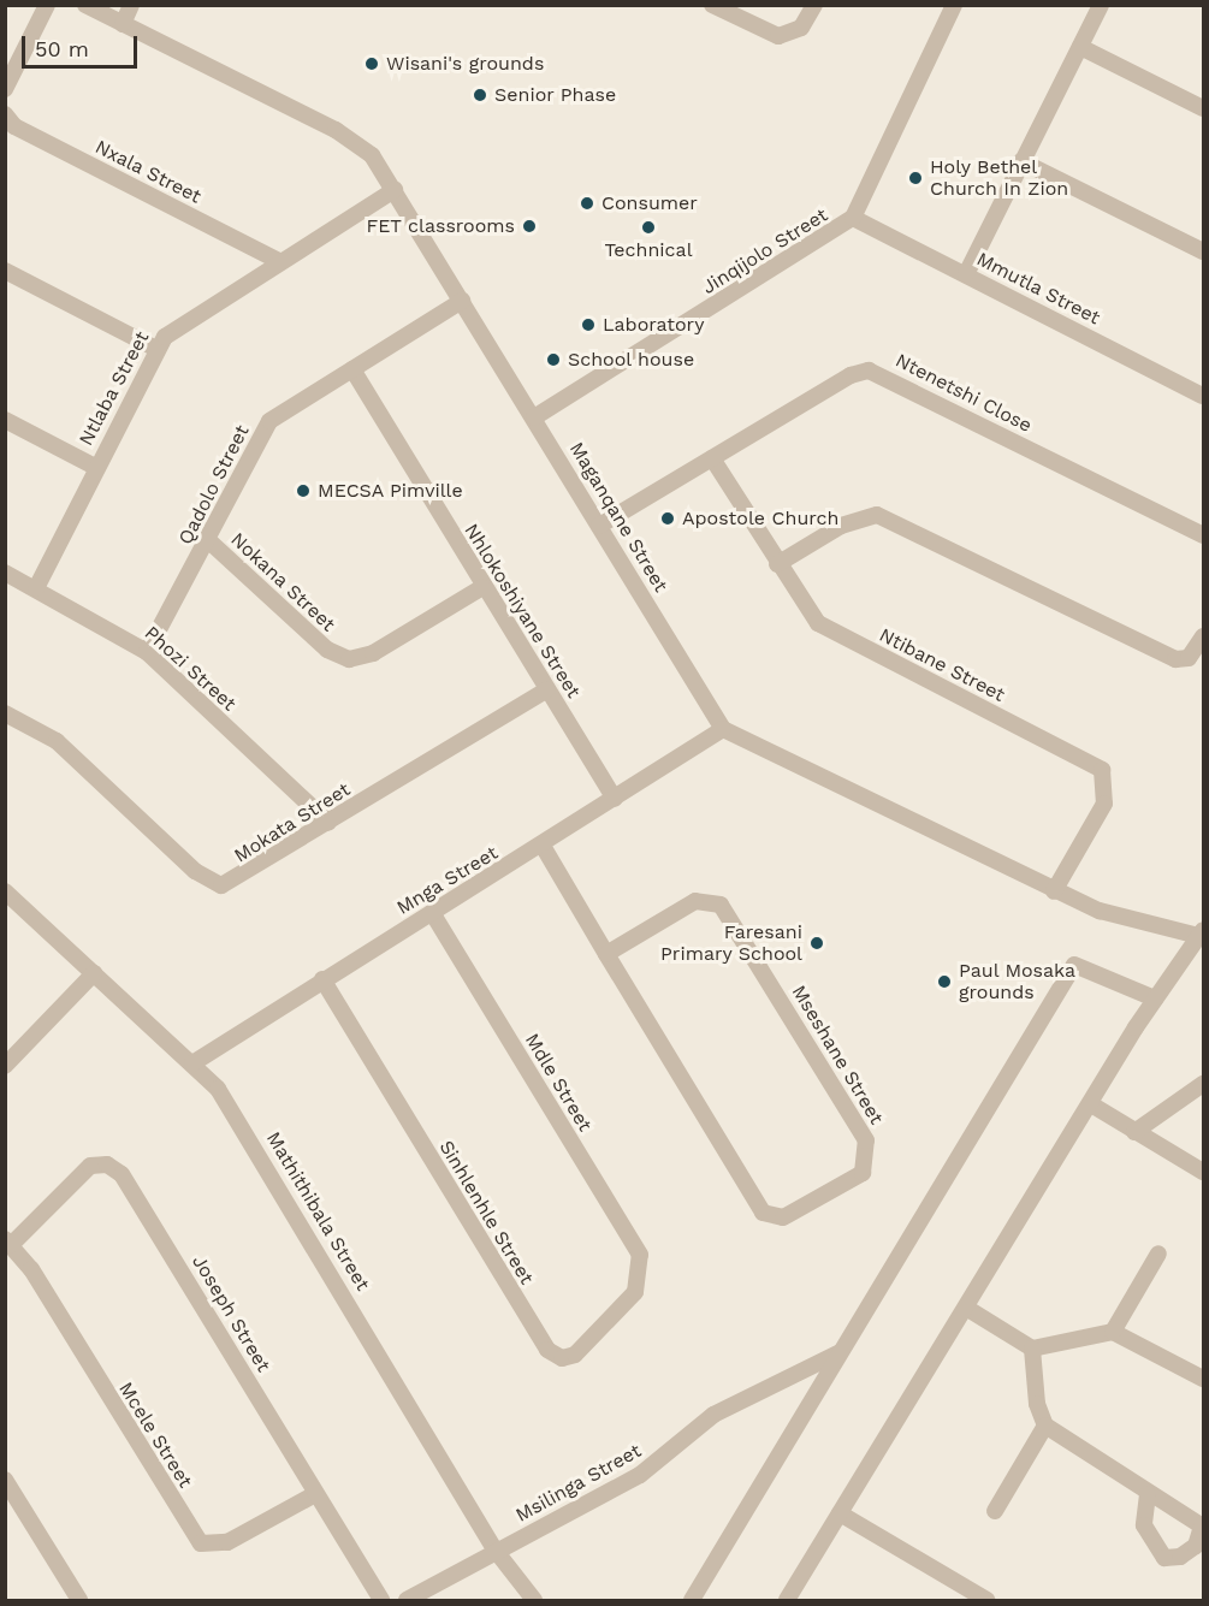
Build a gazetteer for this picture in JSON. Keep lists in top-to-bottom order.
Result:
{
  "streets": {
    "street": [
      "Nxala Street",
      "Jinqijolo Street",
      "Mmutla Street",
      "Ntlaba Street",
      "Ntenetshi Close",
      "Qadolo Street",
      "Maganqane Street",
      "Nokana Street",
      "Nhlokoshiyane Street",
      "Ntibane Street",
      "Phozi Street",
      "Mokata Street",
      "Mnga Street",
      "Mseshane Street",
      "Mdle Street",
      "Mathithibala Street",
      "Sinhlenhle Street",
      "Joseph Street",
      "Mcele Street",
      "Msilinga Street"
    ]
  },
  "crossings": [
    ["Nxala Street", "Ntlaba Street"],
    ["Jinqijolo Street", "Mmutla Street"],
    ["Jinqijolo Street", "Maganqane Street"],
    ["Ntlaba Street", "Maganqane Street"],
    ["Ntlaba Street", "Phozi Street"],
    ["Ntenetshi Close", "Maganqane Street"],
    ["Ntenetshi Close", "Ntibane Street"],
    ["Qadolo Street", "Maganqane Street"],
    ["Qadolo Street", "Nokana Street"],
    ["Qadolo Street", "Nhlokoshiyane Street"],
    ["Qadolo Street", "Phozi Street"],
    ["Maganqane Street", "Mnga Street"],
    ["Nokana Street", "Nhlokoshiyane Street"],
    ["Nhlokoshiyane Street", "Mokata Street"],
    ["Nhlokoshiyane Street", "Mnga Street"],
    ["Phozi Street", "Mokata Street"],
    ["Mnga Street", "Mseshane Street"],
    ["Mnga Street", "Mdle Street"],
    ["Mnga Street", "Mathithibala Street"],
    ["Mnga Street", "Sinhlenhle Street"],
    ["Mdle Street", "Sinhlenhle Street"],
    ["Mathithibala Street", "Msilinga Street"],
    ["Joseph Street", "Mcele Street"]
  ],
  "places": [
    "Wisani's grounds",
    "Senior Phase",
    "Holy Bethel Church In Zion",
    "Consumer",
    "FET classrooms",
    "Technical",
    "Laboratory",
    "School house",
    "MECSA Pimville",
    "Apostole Church",
    "Faresani Primary School",
    "Paul Mosaka grounds"
  ],
  "scale_bar": "50 m"
}
